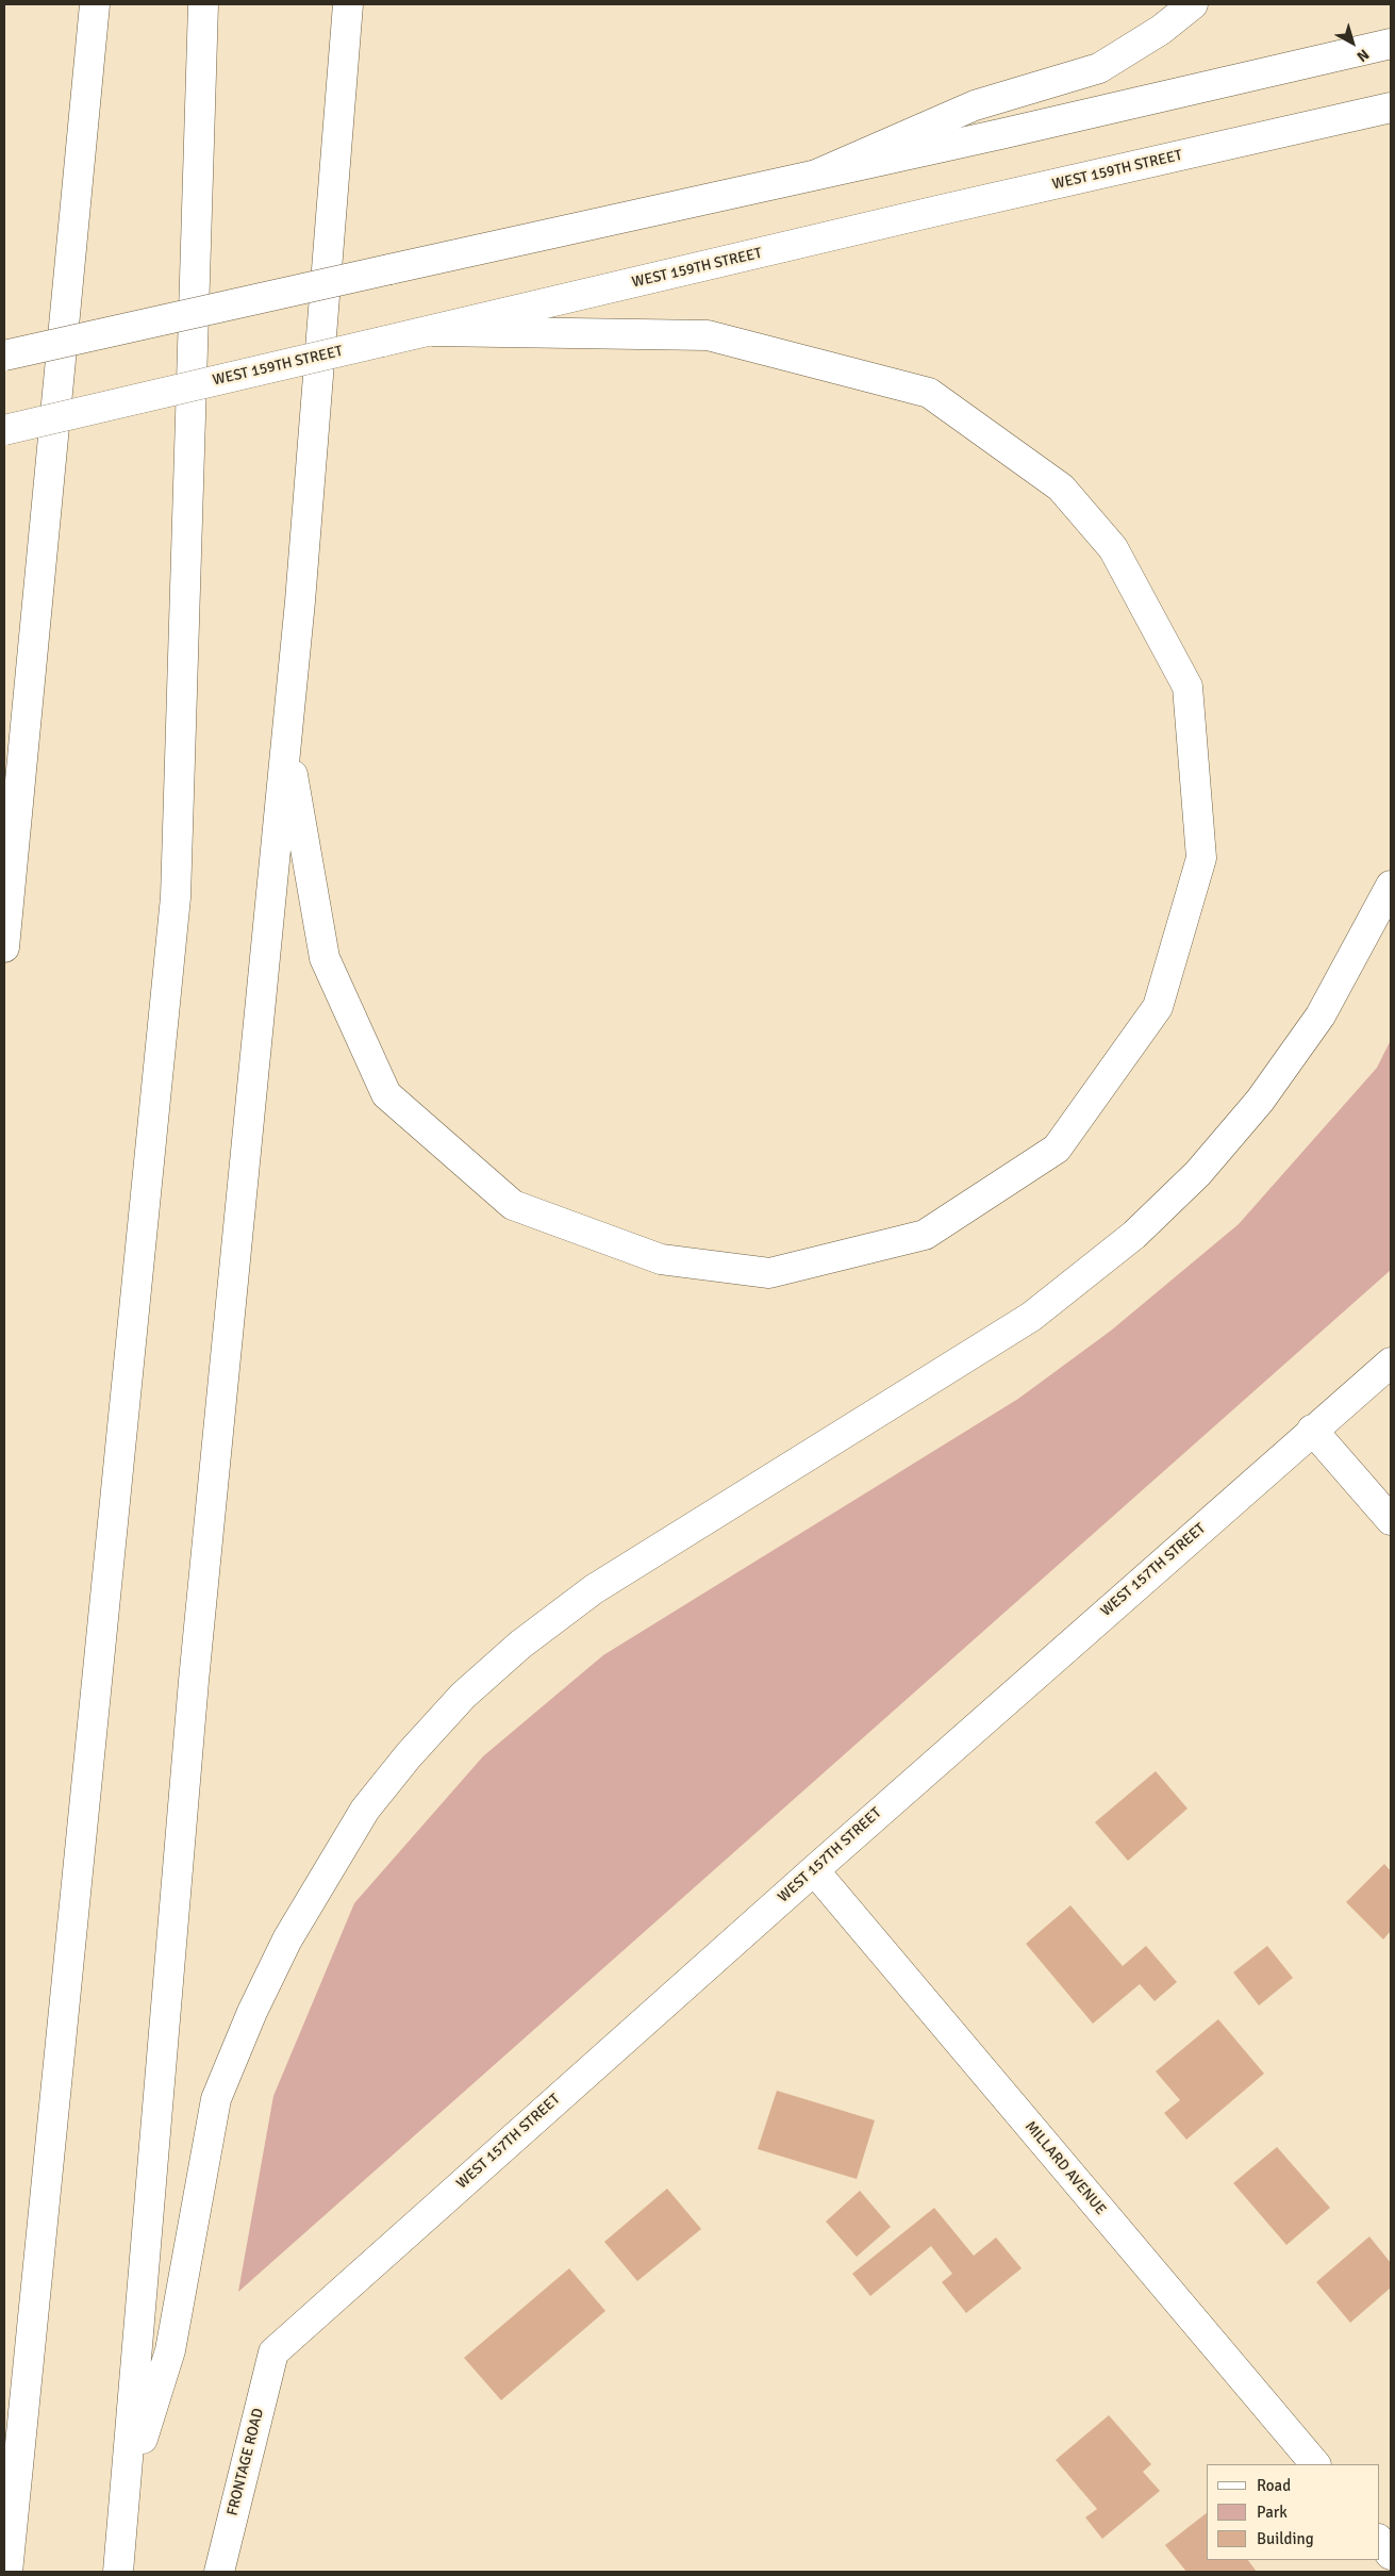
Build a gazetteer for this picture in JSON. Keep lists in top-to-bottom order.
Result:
{
  "streets": {
    "main road": [
      "WEST 159TH STREET",
      "WEST 157TH STREET",
      "MILLARD AVENUE",
      "FRONTAGE ROAD"
    ]
  },
  "crossings": [
    ["WEST 157TH STREET", "MILLARD AVENUE"],
    ["WEST 157TH STREET", "FRONTAGE ROAD"]
  ],
  "legend": ["Road", "Park", "Building"],
  "north": "bottom right"
}
